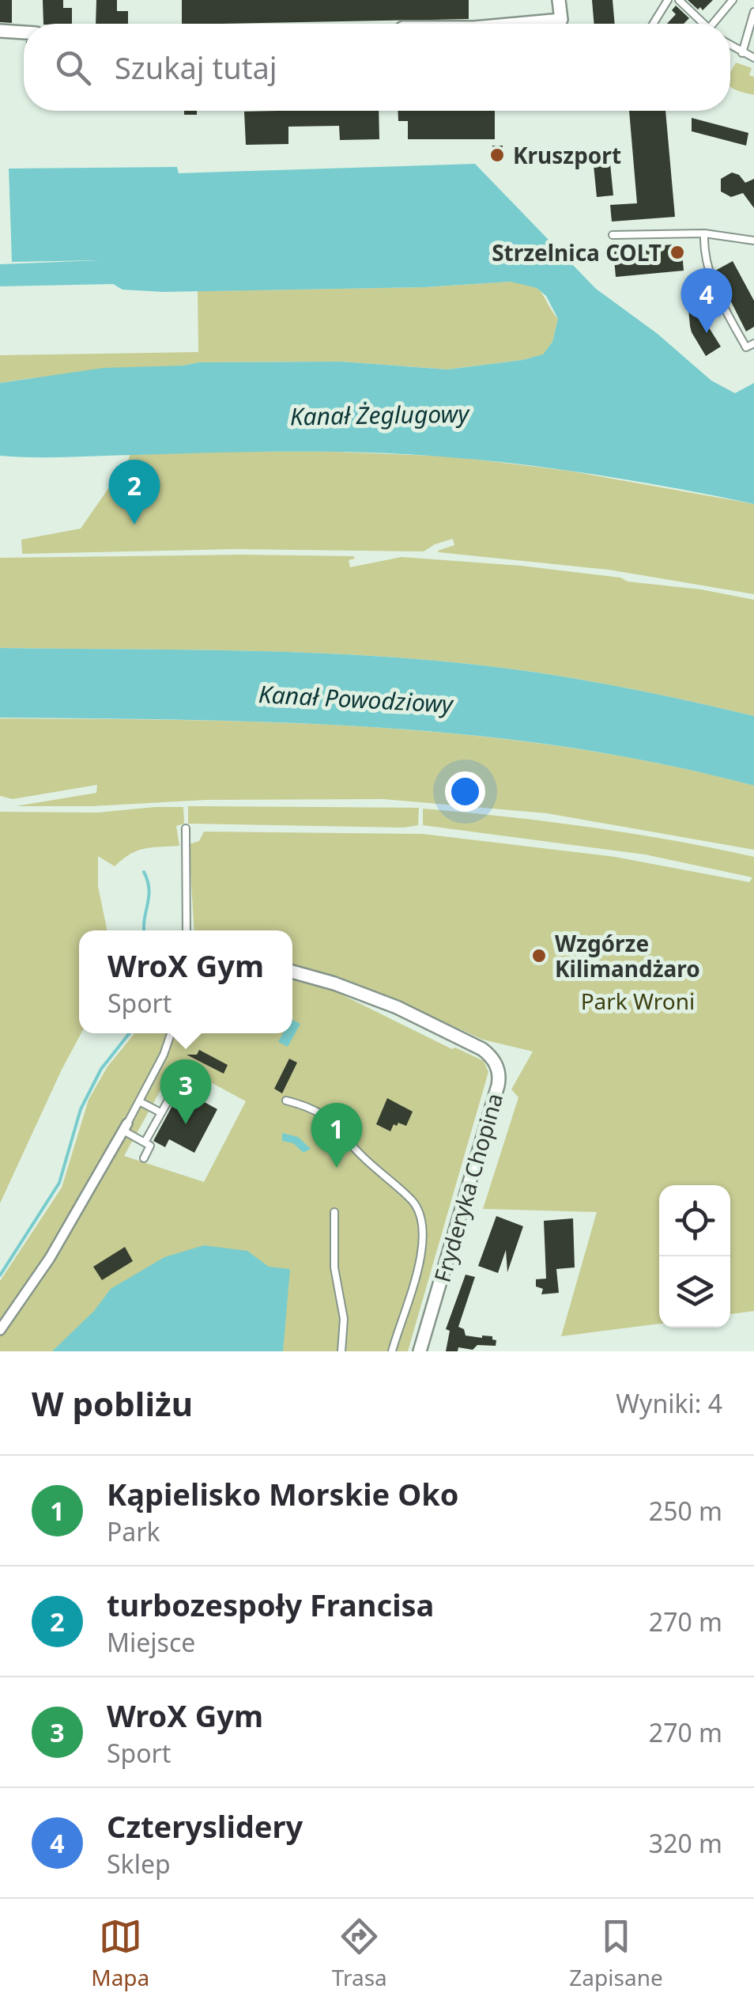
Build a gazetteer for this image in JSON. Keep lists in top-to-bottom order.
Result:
{
  "streets": {
    "street": ["Fryderyka Chopina"]
  },
  "water": ["Kanał Żeglugowy", "Kanał Powodziowy"],
  "parks": ["Park Wroni"],
  "places": ["Kruszport", "Strzelnica COLT", "Wzgórze Kilimandżaro"],
  "page": {
    "search": "Szukaj tutaj",
    "pins": [
      "4",
      "2",
      "3",
      "1"
    ],
    "popup": ["WroX Gym", "Sport"],
    "heading": ["W pobliżu", "Wyniki: 4"],
    "list": [
      {
        "mark": "1",
        "name": "Kąpielisko Morskie Oko",
        "note": "Park",
        "value": "250 m"
      },
      {
        "mark": "2",
        "name": "turbozespoły Francisa",
        "note": "Miejsce",
        "value": "270 m"
      },
      {
        "mark": "3",
        "name": "WroX Gym",
        "note": "Sport",
        "value": "270 m"
      },
      {
        "mark": "4",
        "name": "Czteryslidery",
        "note": "Sklep",
        "value": "320 m"
      }
    ],
    "nav": ["Mapa", "Trasa", "Zapisane"]
  }
}
